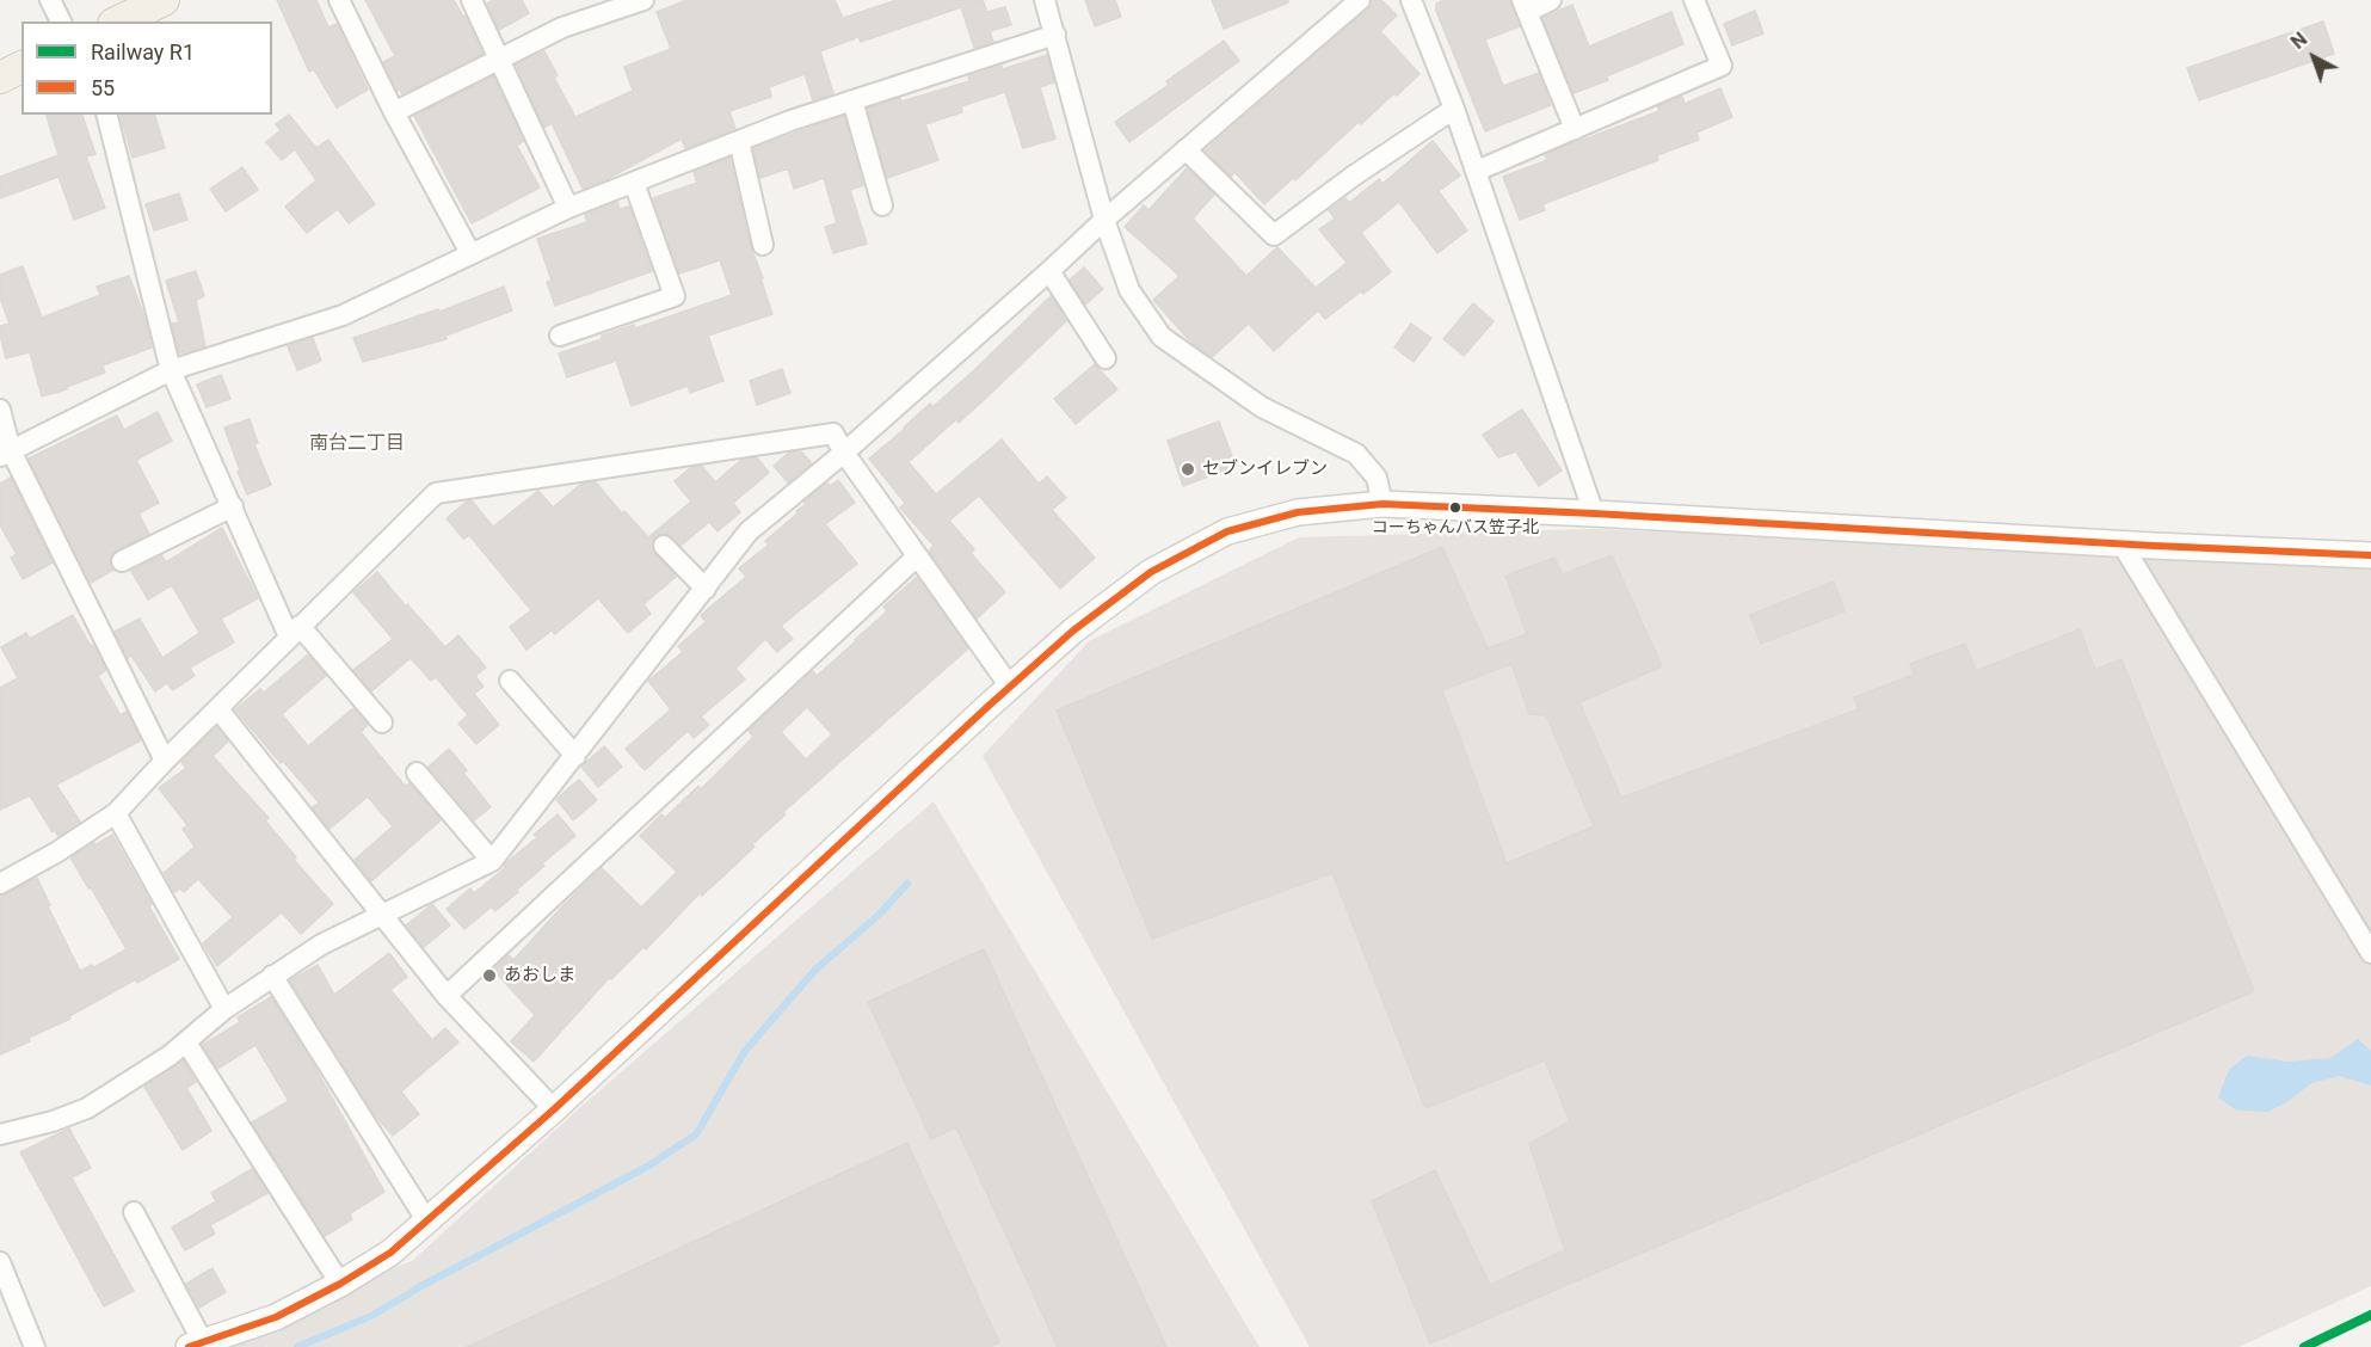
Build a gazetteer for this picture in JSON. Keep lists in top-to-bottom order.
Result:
{
  "districts": ["南台二丁目"],
  "places": ["セブンイレブン", "コーちゃんバス笠子北", "あおしま"],
  "lines": ["transit line 55", "rail line R1"],
  "legend": ["Railway R1", "55"],
  "north": "top left"
}
